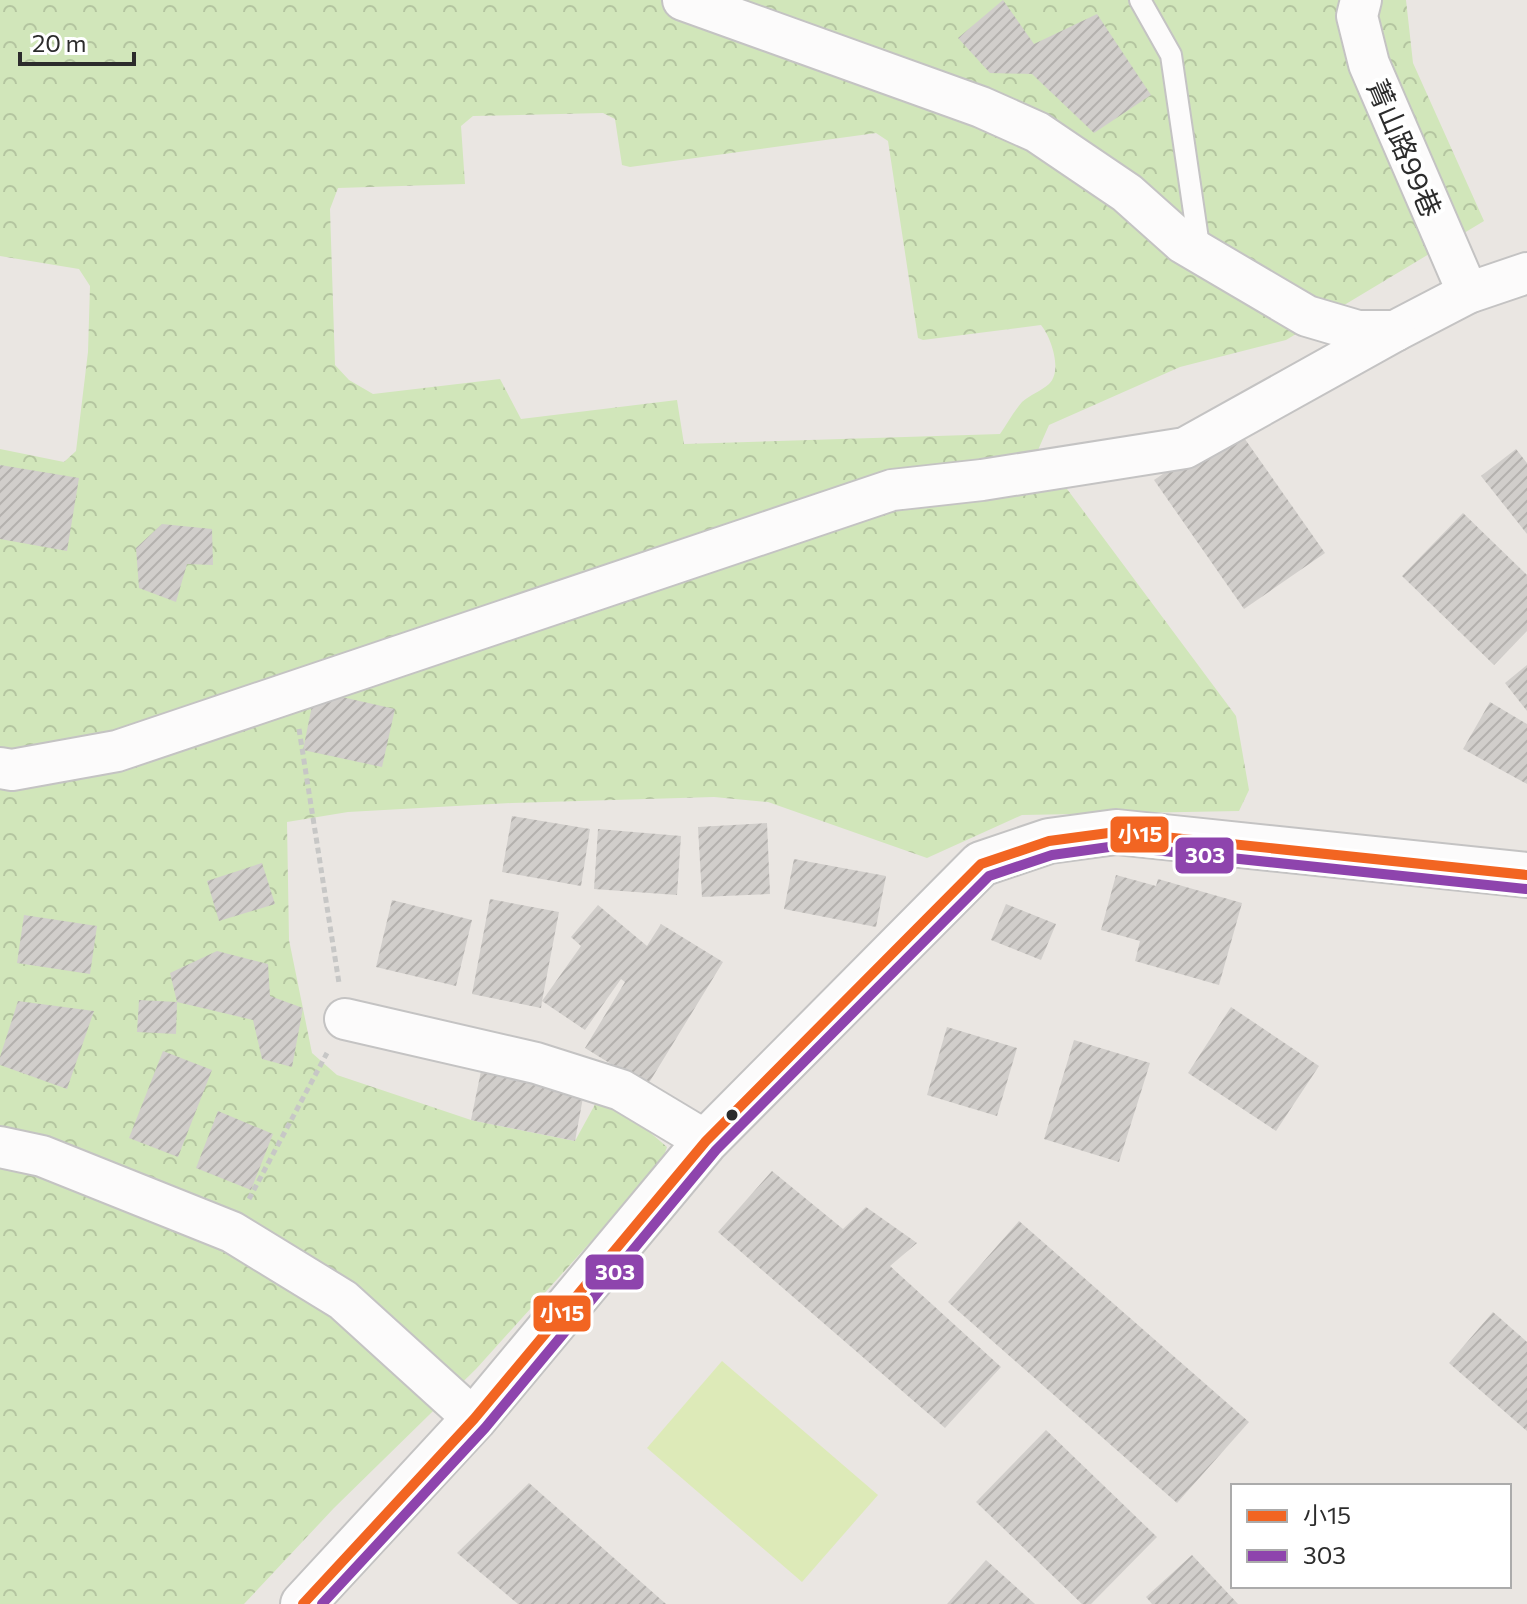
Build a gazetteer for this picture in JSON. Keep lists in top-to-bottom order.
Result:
{
  "streets": {
    "street": ["菁山路99巷"]
  },
  "lines": ["transit line 小15", "transit line 303"],
  "legend": ["小15", "303"],
  "scale_bar": "20 m"
}
